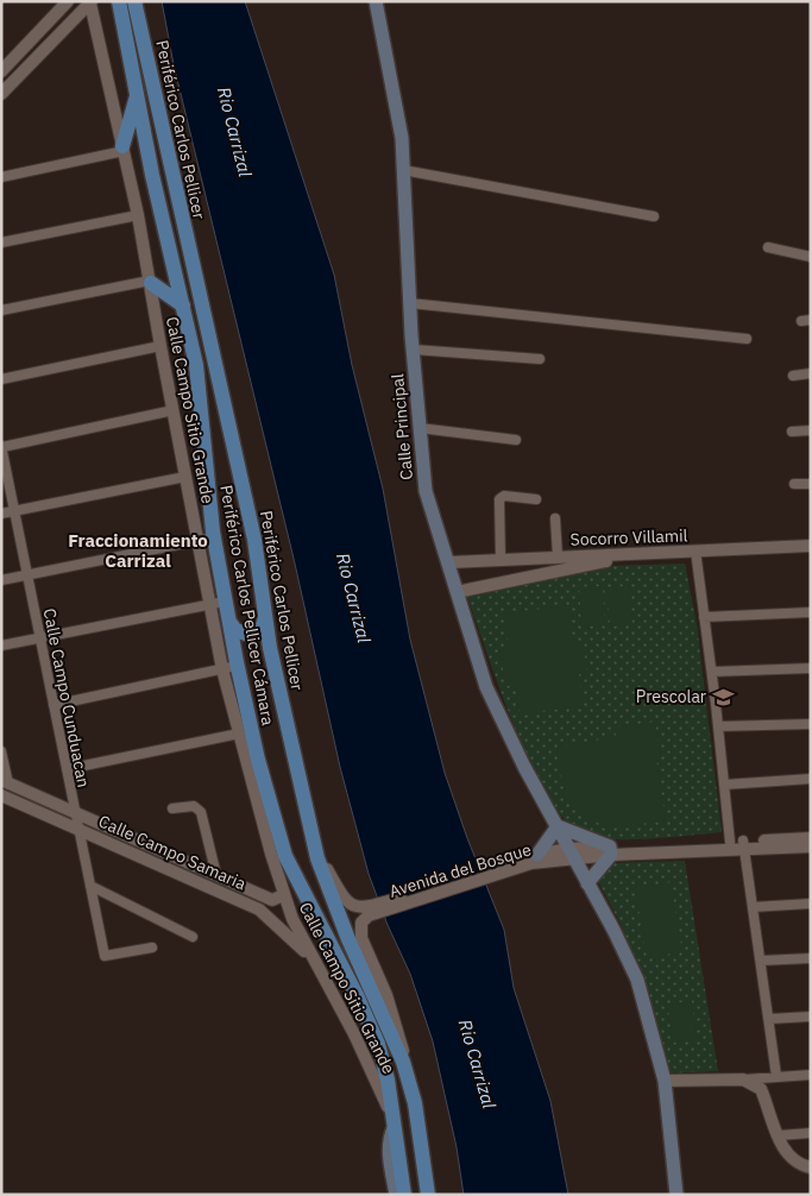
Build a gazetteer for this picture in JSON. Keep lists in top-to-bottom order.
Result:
{
  "streets": {
    "main road": ["Periférico Carlos Pellicer", "Calle Principal", "Periférico Carlos Pellicer Cámara"],
    "street": [
      "Calle Campo Sitio Grande",
      "Socorro Villamil",
      "Calle Campo Cunduacan",
      "Calle Campo Samaria",
      "Avenida del Bosque"
    ]
  },
  "crossings": [
    ["Calle Campo Sitio Grande", "Periférico Carlos Pellicer Cámara"],
    ["Calle Campo Sitio Grande", "Calle Campo Samaria"],
    ["Calle Principal", "Socorro Villamil"],
    ["Calle Principal", "Avenida del Bosque"],
    ["Calle Campo Cunduacan", "Calle Campo Samaria"]
  ],
  "districts": ["Fraccionamiento Carrizal"],
  "water": ["Rio Carrizal"],
  "places": {
    "school or university": ["Prescolar"]
  }
}
